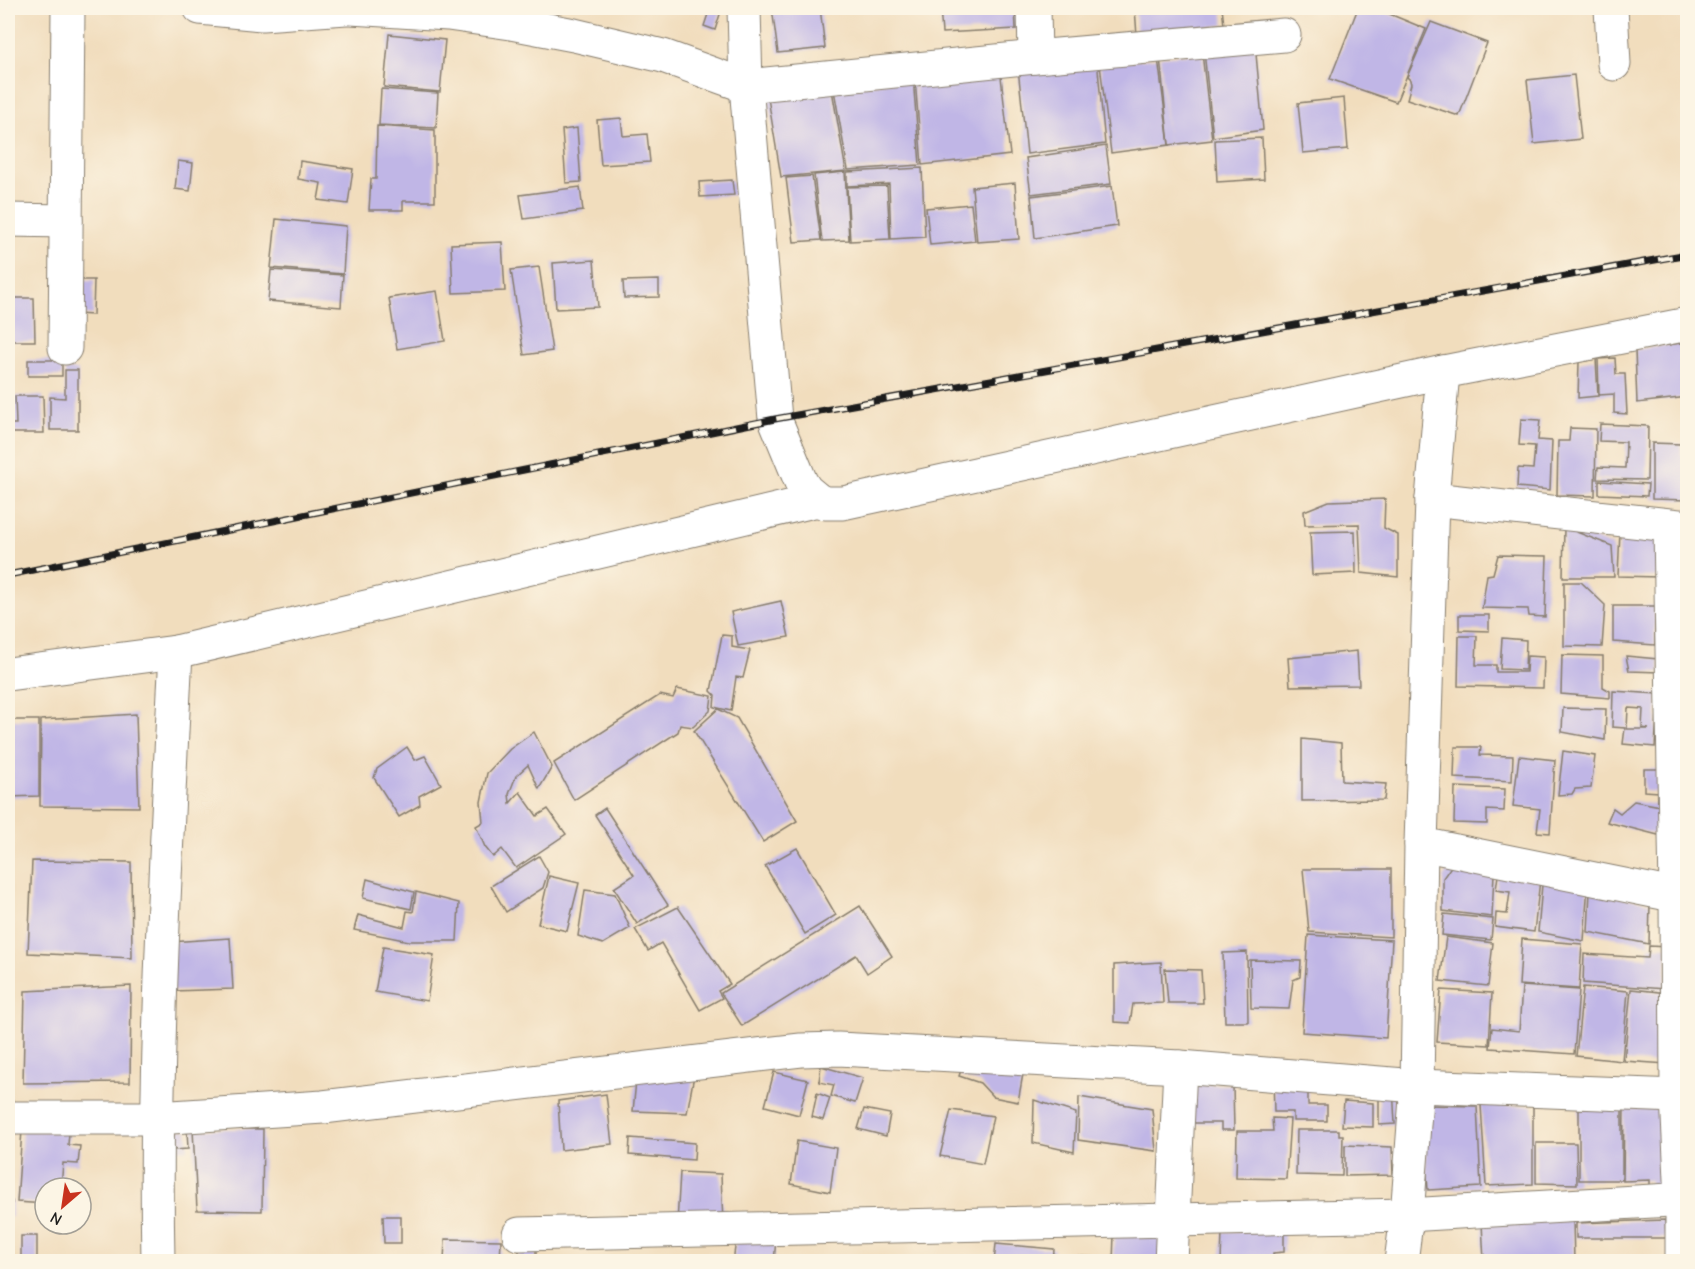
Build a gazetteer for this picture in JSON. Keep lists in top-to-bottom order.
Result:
{
  "north": "bottom left"
}
